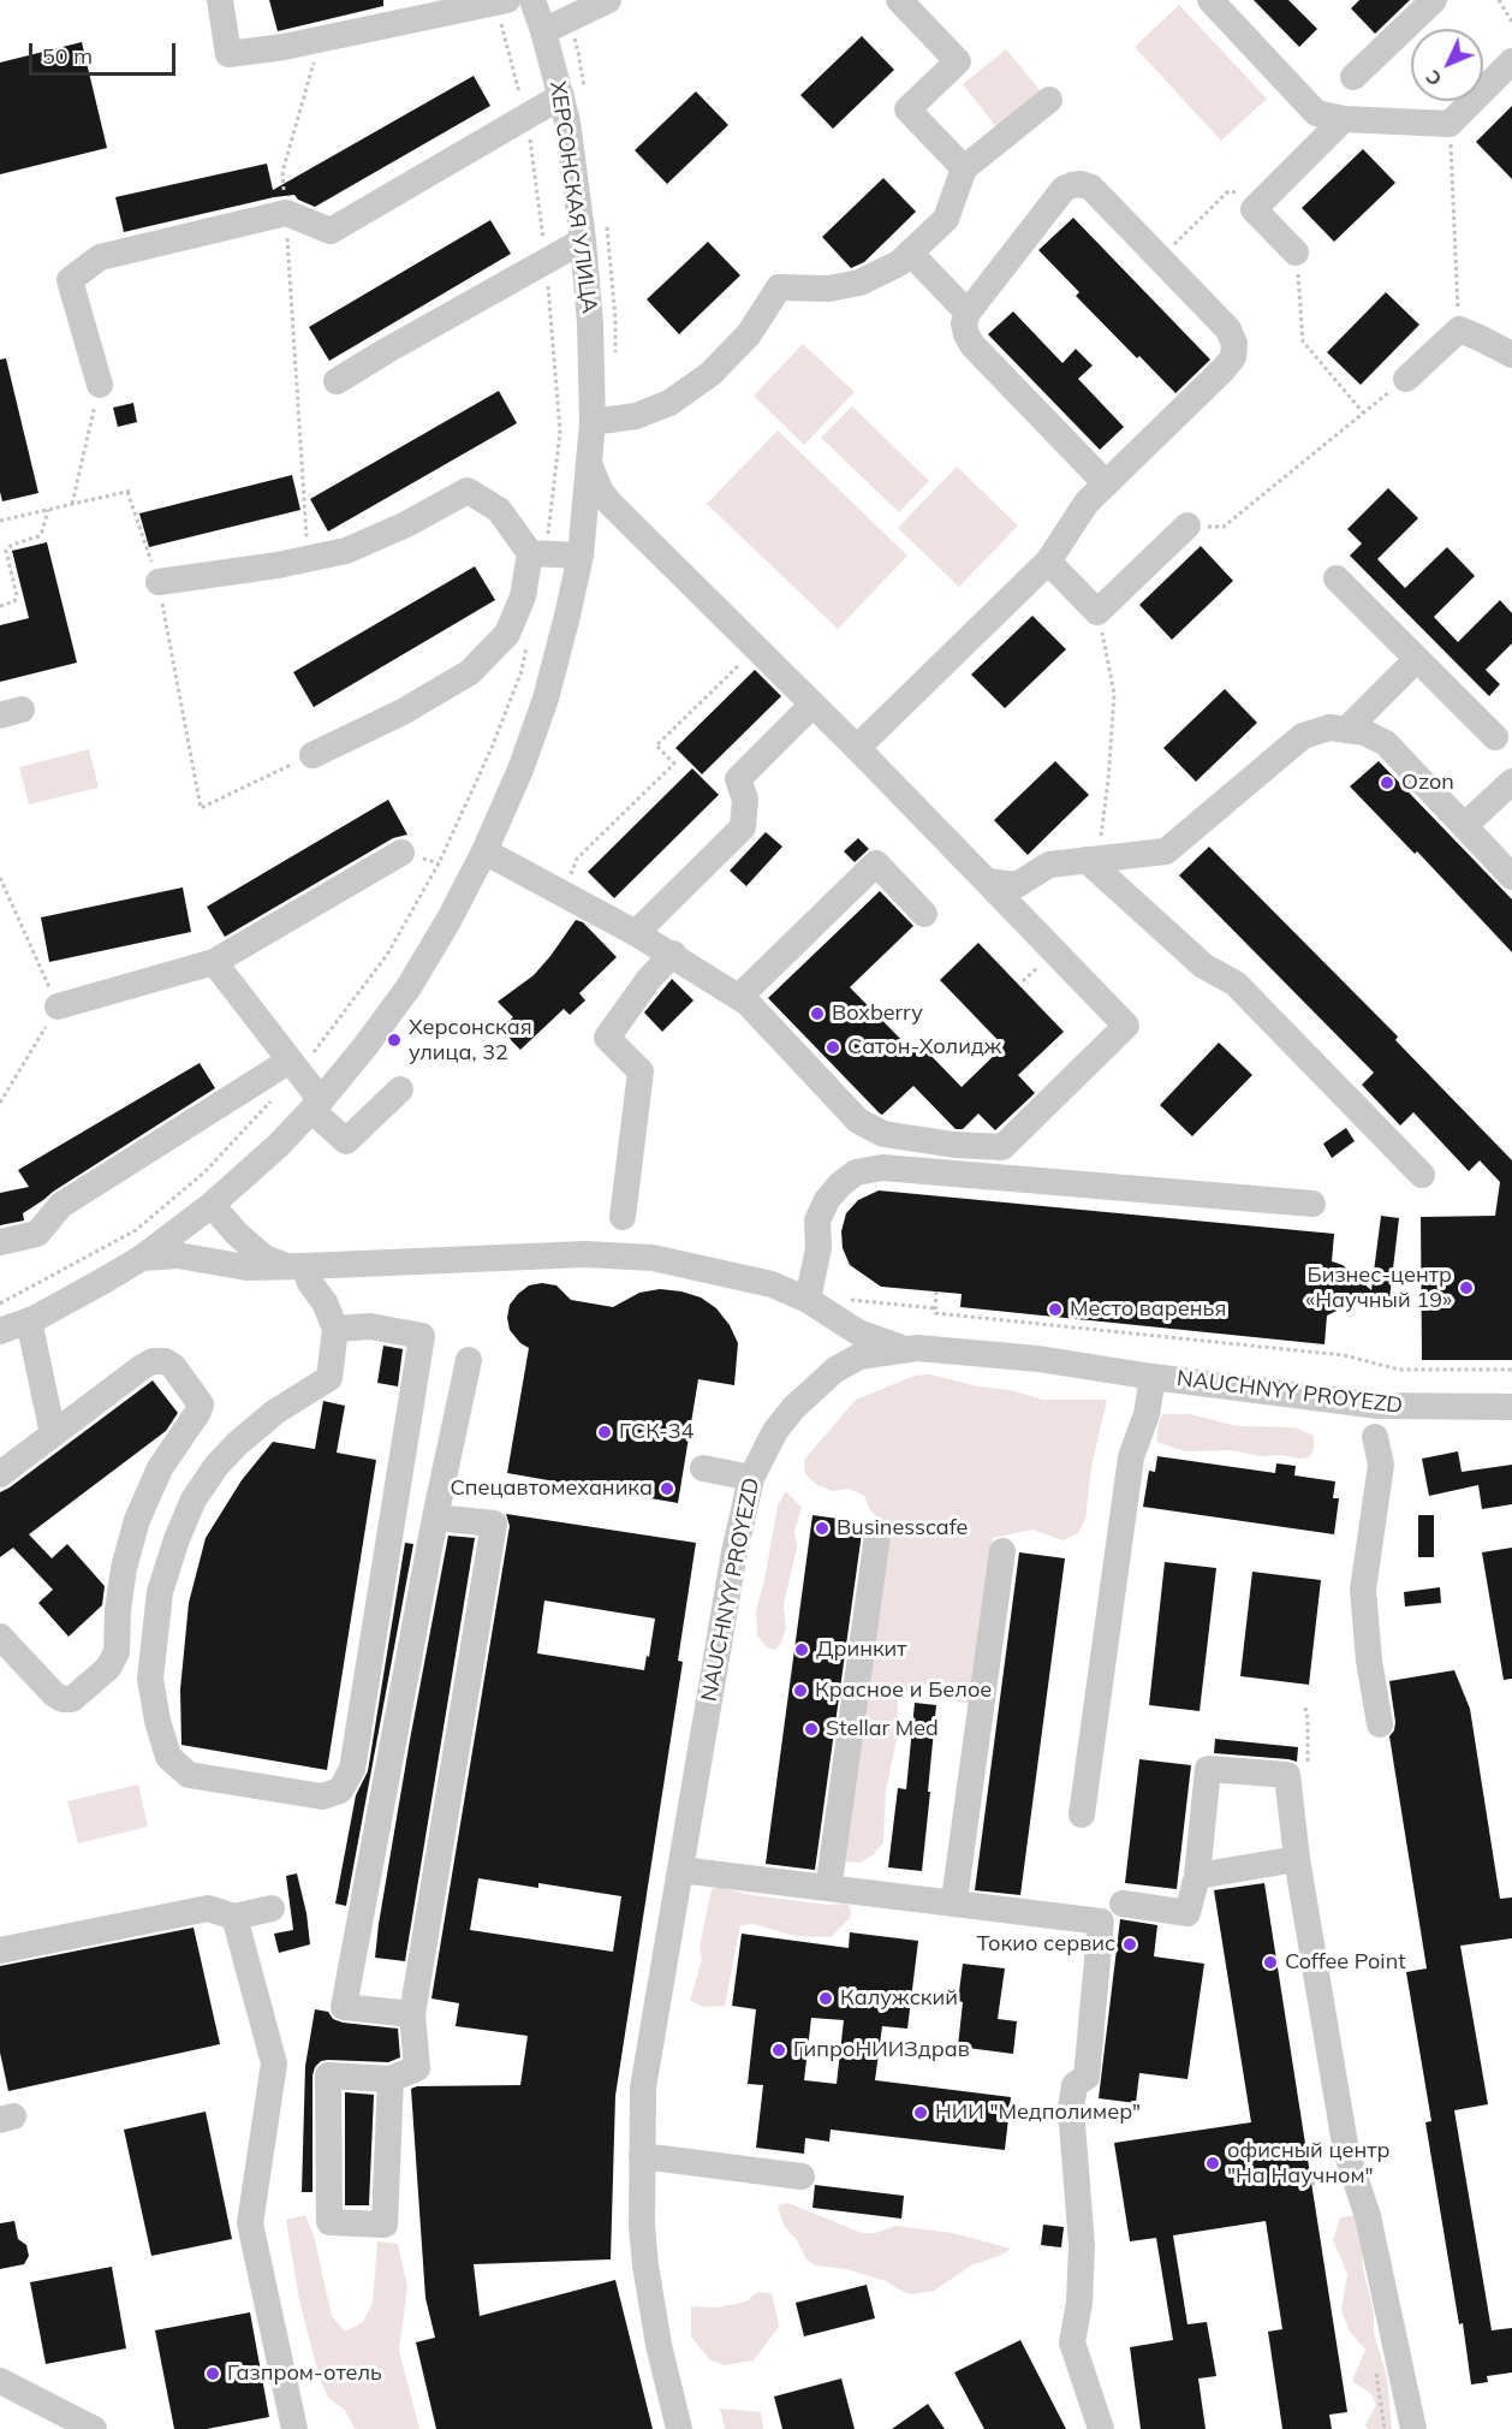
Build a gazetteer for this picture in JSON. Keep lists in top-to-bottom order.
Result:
{
  "streets": {
    "street": ["ХЕРСОНСКАЯ УЛИЦА", "NAUCHNYY PROYEZD"]
  },
  "places": [
    "Ozon",
    "Boxberry",
    "Херсонская улица, 32",
    "Сатон-Холидж",
    "Бизнес-центр «Научный 19»",
    "Место варенья",
    "ГСК-34",
    "Спецавтомеханика",
    "Businesscafe",
    "Дринкит",
    "Красное и Белое",
    "Stellar Med",
    "Токио сервис",
    "Coffee Point",
    "Калужский",
    "ГипроНИИЗдрав",
    "НИИ \"Медполимер\"",
    "офисный центр \"На Научном\"",
    "Газпром-отель"
  ],
  "scale_bar": "50 m",
  "north": "bottom left"
}
